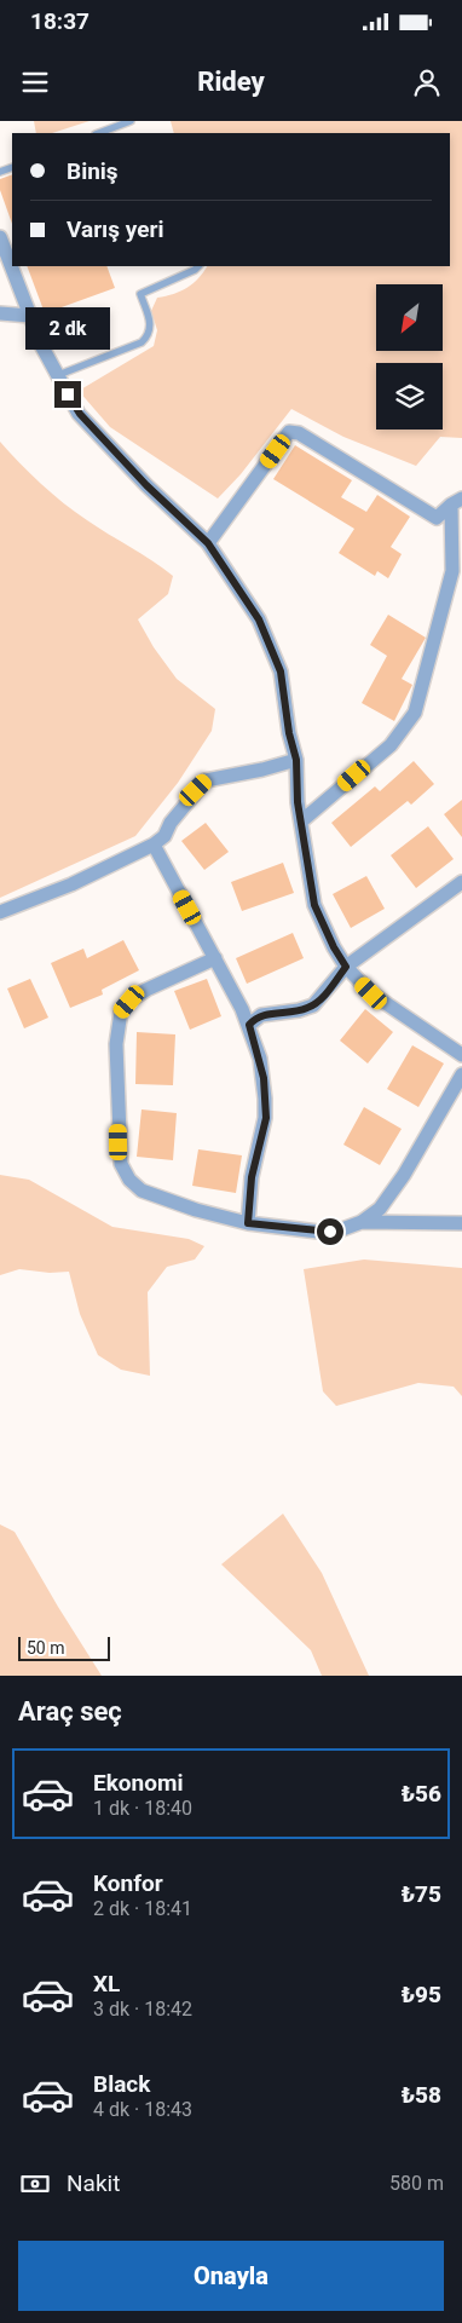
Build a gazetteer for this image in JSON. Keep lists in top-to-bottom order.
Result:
{
  "scale_bar": "50 m",
  "north": "bottom left",
  "page": {
    "status": "18:37",
    "header": "Ridey",
    "banner": ["Biniş", "Varış yeri"],
    "bubble": "2 dk",
    "scale": "50 m",
    "heading": "Araç seç",
    "list": [
      {
        "name": "Ekonomi",
        "note": "1 dk · 18:40",
        "value": "₺56"
      },
      {
        "name": "Konfor",
        "note": "2 dk · 18:41",
        "value": "₺75"
      },
      {
        "name": "XL",
        "note": "3 dk · 18:42",
        "value": "₺95"
      },
      {
        "name": "Black",
        "note": "4 dk · 18:43",
        "value": "₺58"
      }
    ],
    "pay": ["Nakit", "580 m"],
    "buttons": "Onayla"
  }
}
